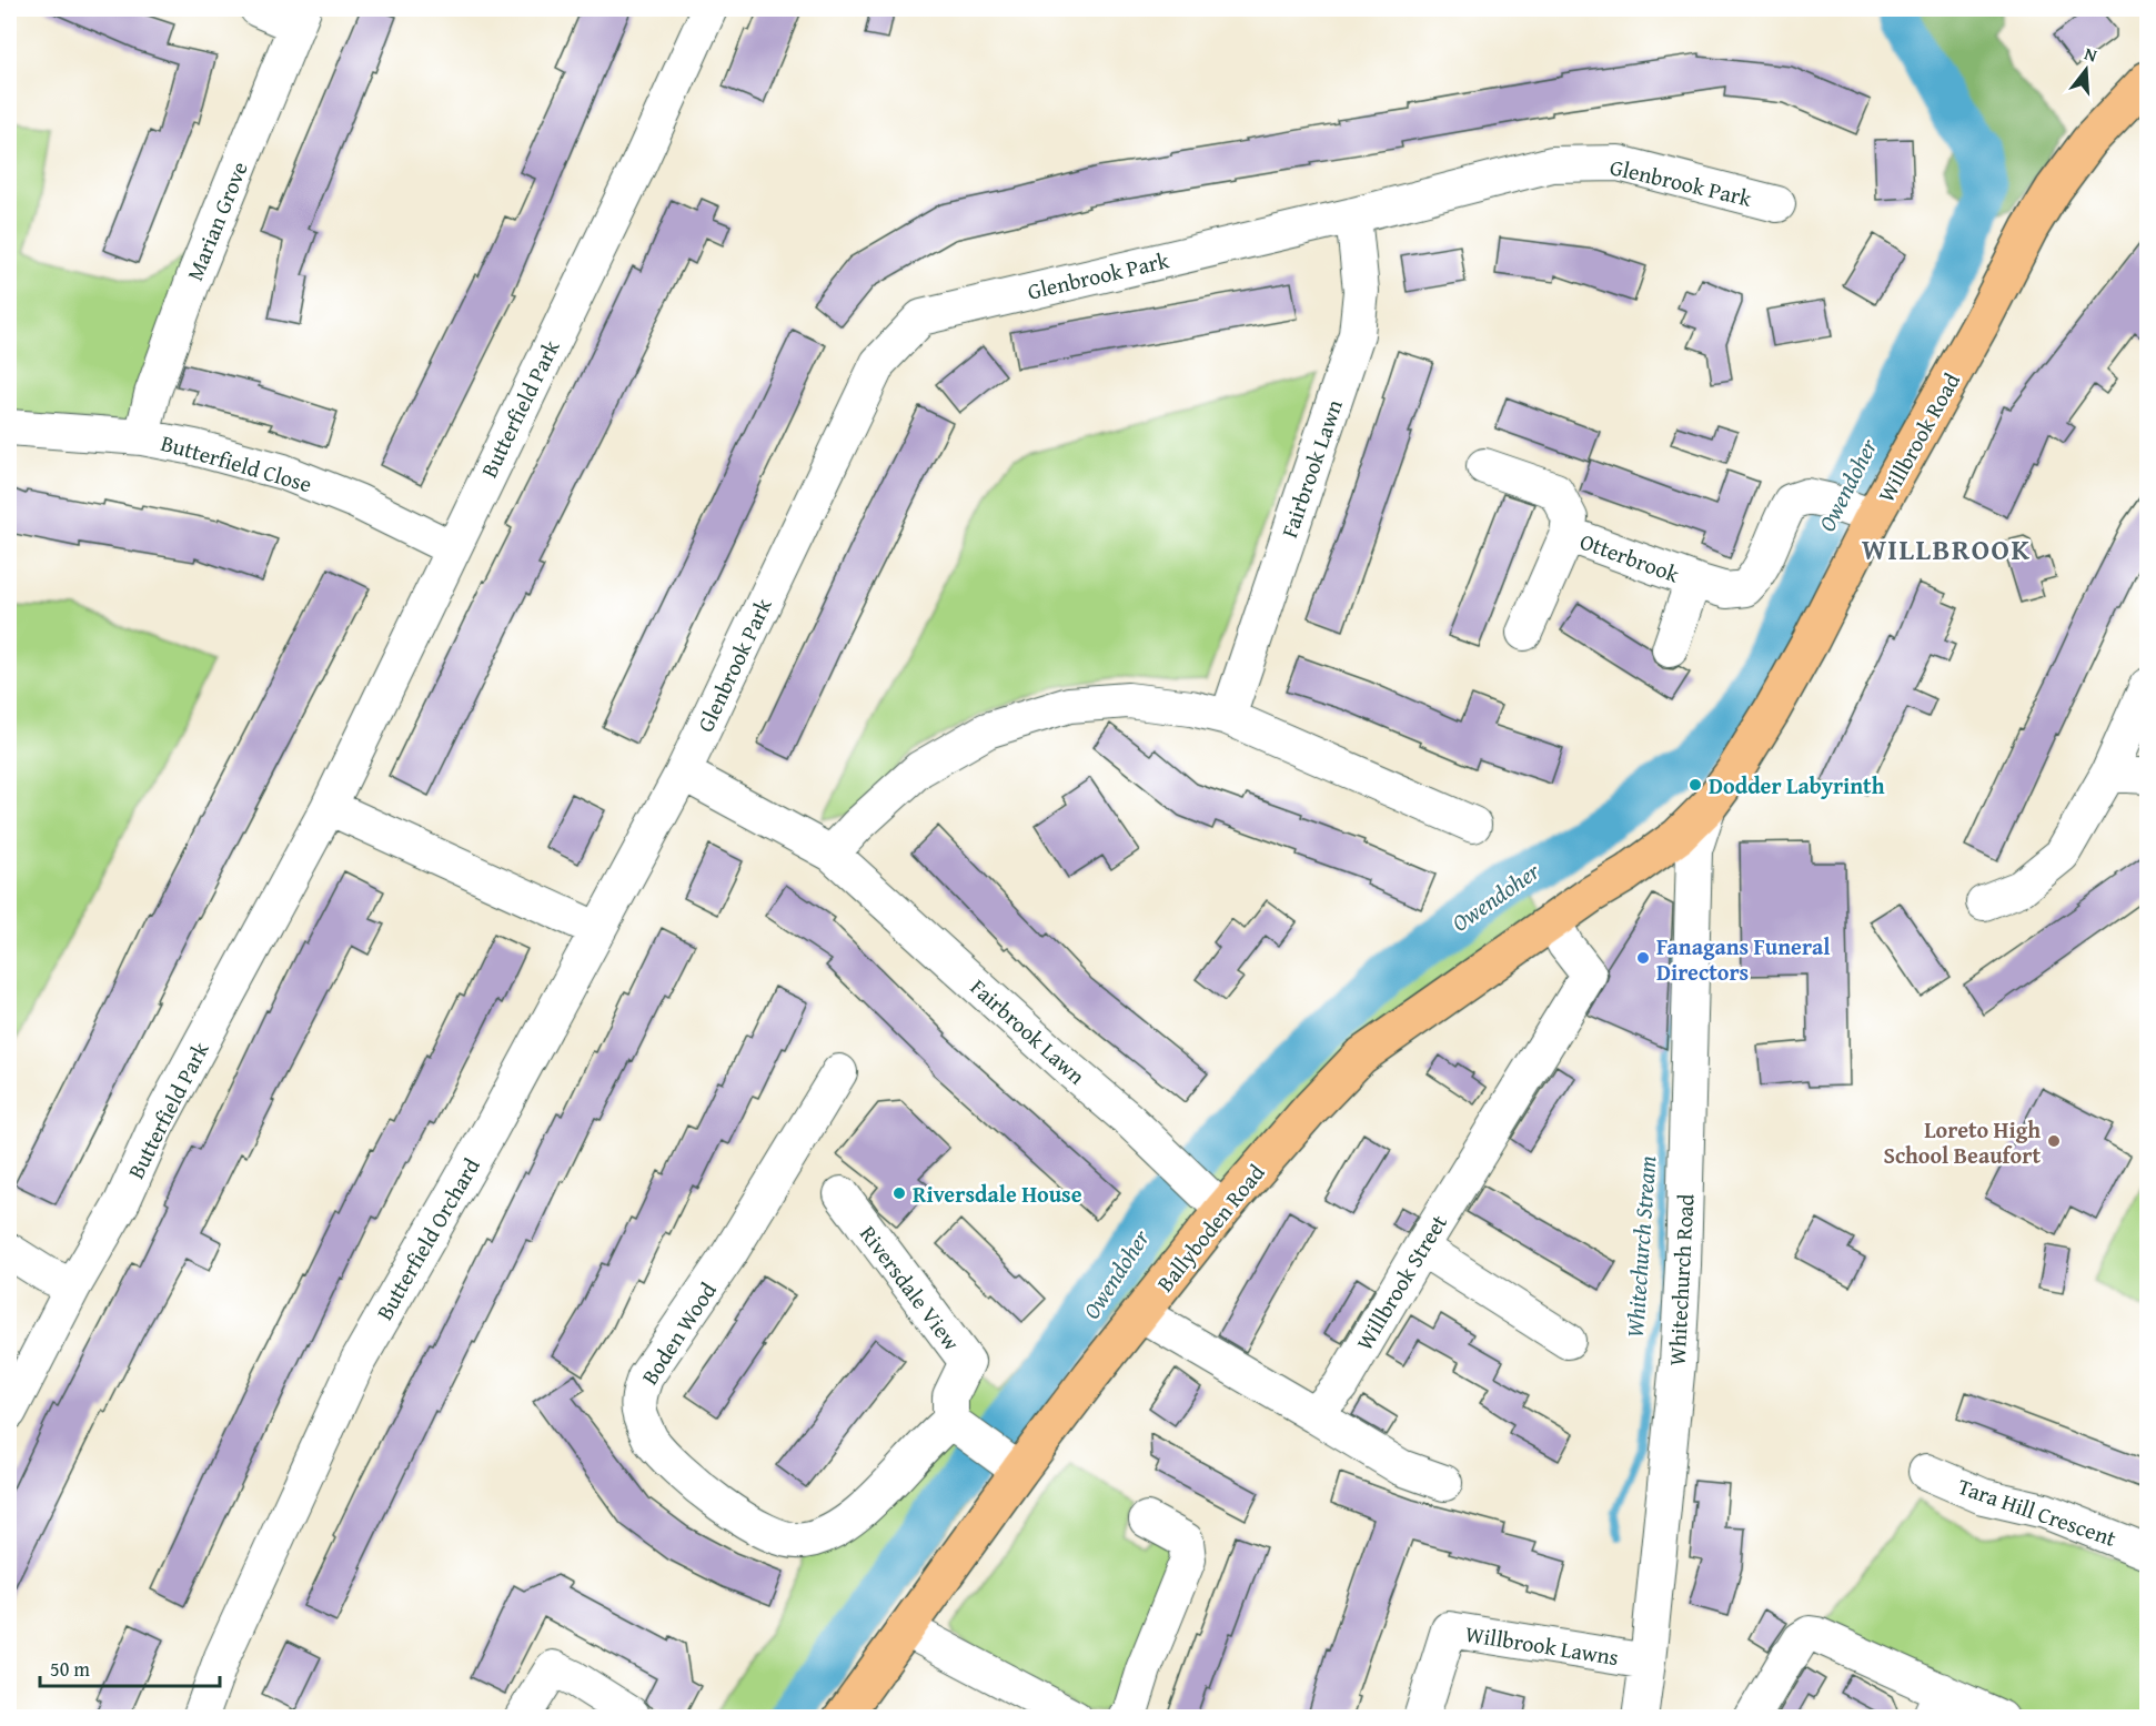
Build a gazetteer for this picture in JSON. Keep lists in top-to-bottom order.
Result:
{
  "streets": {
    "main road": ["Willbrook Road", "Ballyboden Road"],
    "street": [
      "Glenbrook Park",
      "Marian Grove",
      "Butterfield Park",
      "Butterfield Close",
      "Fairbrook Lawn",
      "Otterbrook",
      "Butterfield Orchard",
      "Whitechurch Road",
      "Willbrook Street",
      "Riversdale View",
      "Boden Wood",
      "Tara Hill Crescent",
      "Willbrook Lawns"
    ]
  },
  "crossings": [
    ["Glenbrook Park", "Fairbrook Lawn"],
    ["Glenbrook Park", "Butterfield Orchard"],
    ["Marian Grove", "Butterfield Close"],
    ["Butterfield Park", "Butterfield Close"],
    ["Willbrook Road", "Otterbrook"],
    ["Willbrook Road", "Ballyboden Road"],
    ["Willbrook Road", "Whitechurch Road"],
    ["Fairbrook Lawn", "Ballyboden Road"],
    ["Fairbrook Lawn", "Butterfield Orchard"],
    ["Ballyboden Road", "Willbrook Street"],
    ["Ballyboden Road", "Riversdale View"],
    ["Ballyboden Road", "Boden Wood"],
    ["Whitechurch Road", "Willbrook Lawns"],
    ["Riversdale View", "Boden Wood"]
  ],
  "districts": ["WILLBROOK"],
  "water": ["Owendoher", "Whitechurch Stream"],
  "places": [
    "Dodder Labyrinth",
    "Fanagans Funeral Directors",
    "Loreto High School Beaufort",
    "Riversdale House"
  ],
  "scale_bar": "50 m",
  "north": "top"
}
